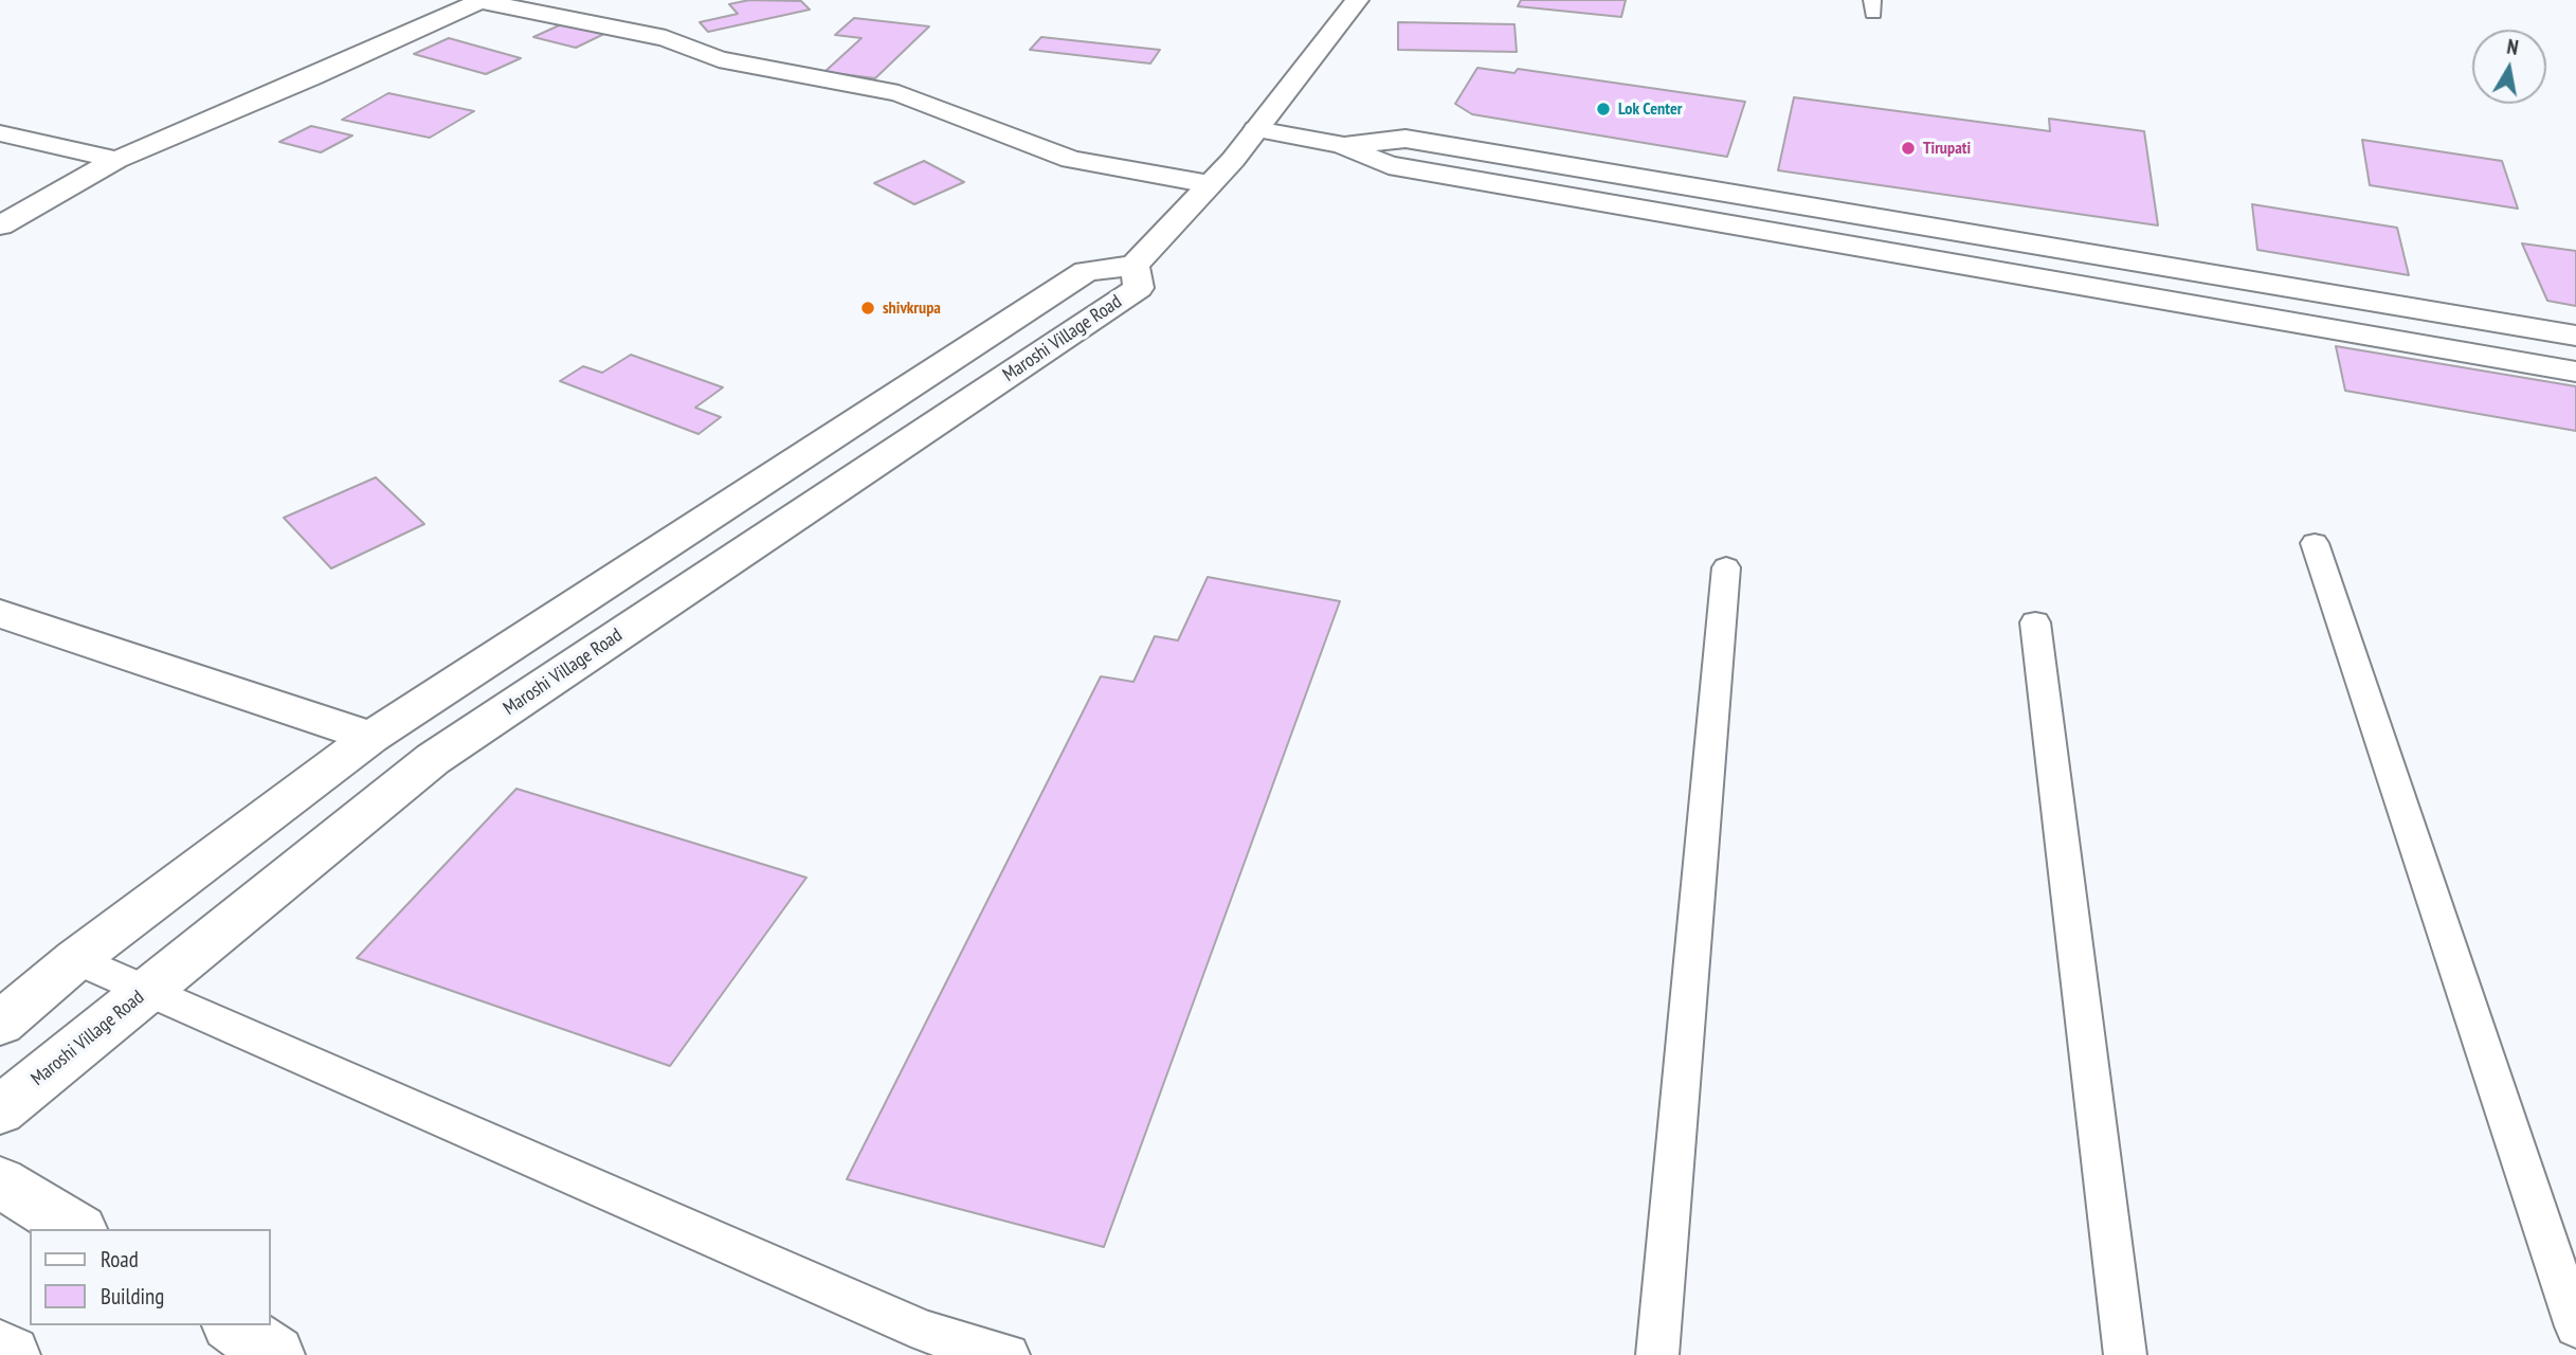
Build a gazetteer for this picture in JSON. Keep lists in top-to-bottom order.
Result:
{
  "streets": {
    "street": ["Maroshi Village Road"]
  },
  "places": ["Lok Center", "Tirupati", "shivkrupa"],
  "legend": ["Road", "Building"],
  "north": "top"
}
